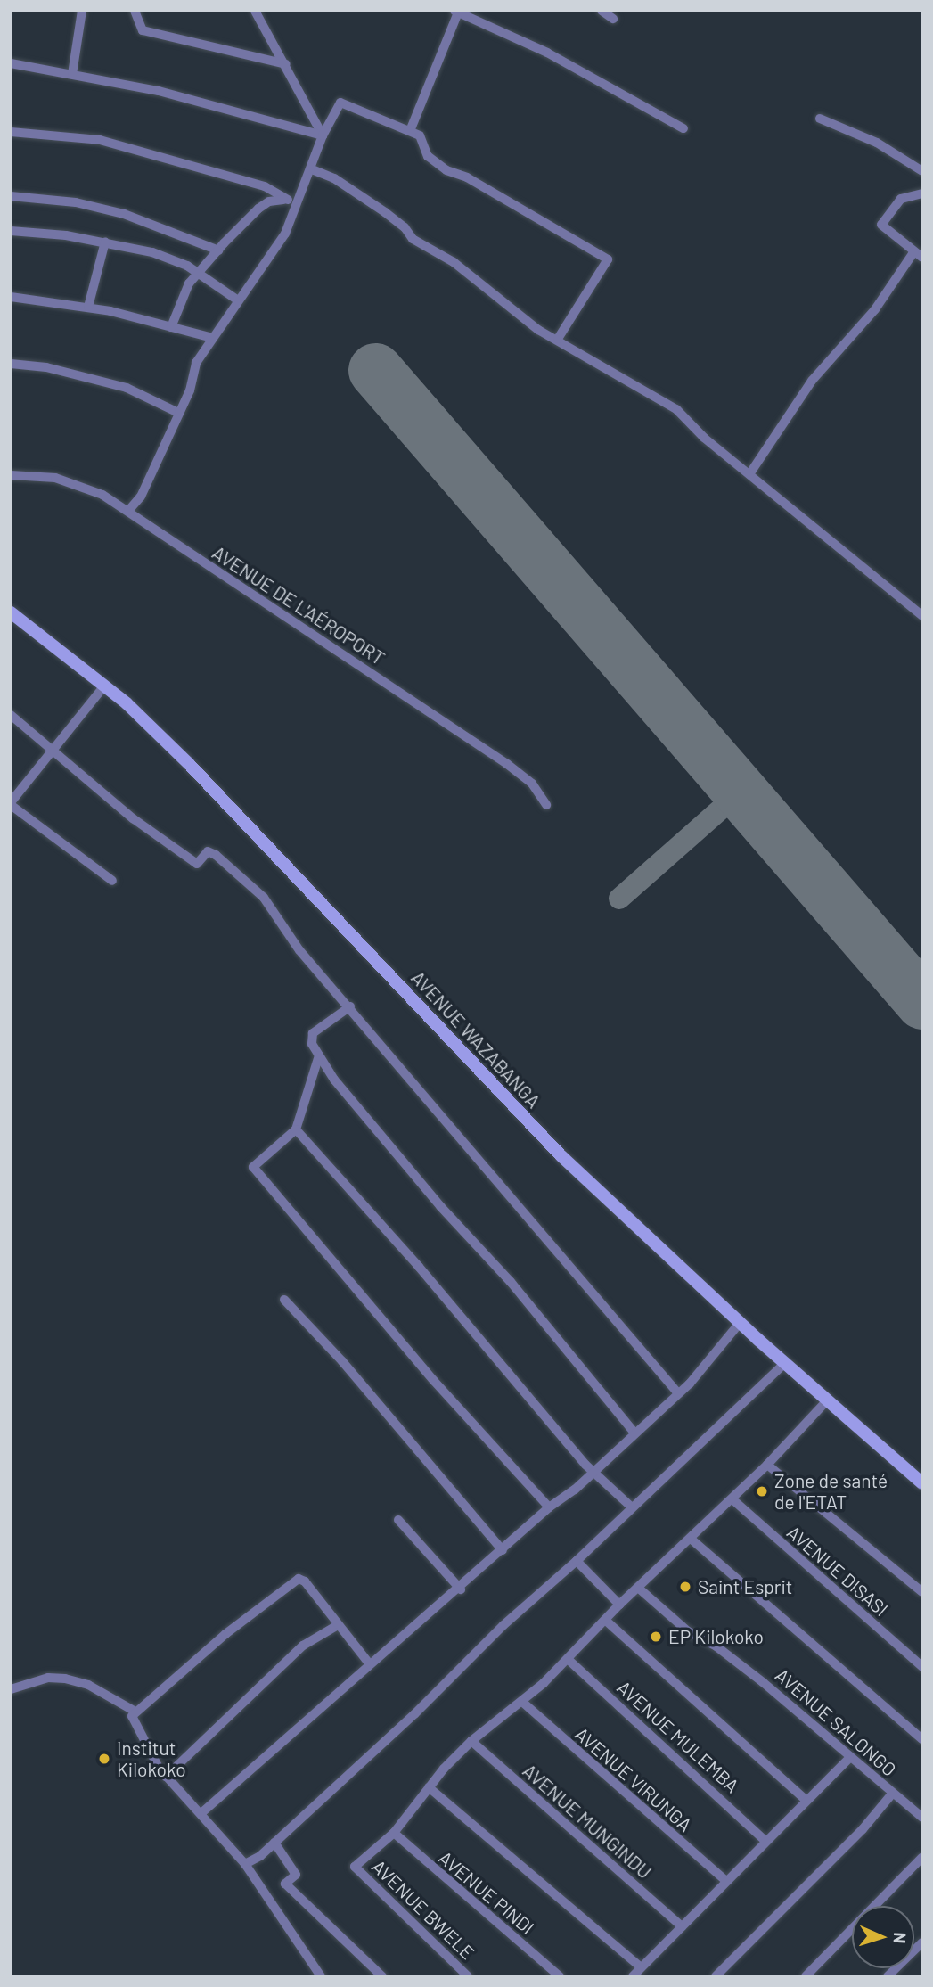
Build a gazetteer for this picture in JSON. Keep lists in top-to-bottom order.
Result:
{
  "streets": {
    "main road": ["AVENUE WAZABANGA"],
    "street": [
      "AVENUE DE L'AÉROPORT",
      "AVENUE DISASI",
      "AVENUE SALONGO",
      "AVENUE MULEMBA",
      "AVENUE VIRUNGA",
      "AVENUE MUNGINDU",
      "AVENUE PINDI",
      "AVENUE BWELE"
    ]
  },
  "crossings": [
    ["AVENUE PINDI", "AVENUE BWELE"]
  ],
  "places": [
    "Zone de santé de l'ETAT",
    "Saint Esprit",
    "EP Kilokoko",
    "Institut Kilokoko"
  ],
  "north": "right"
}
